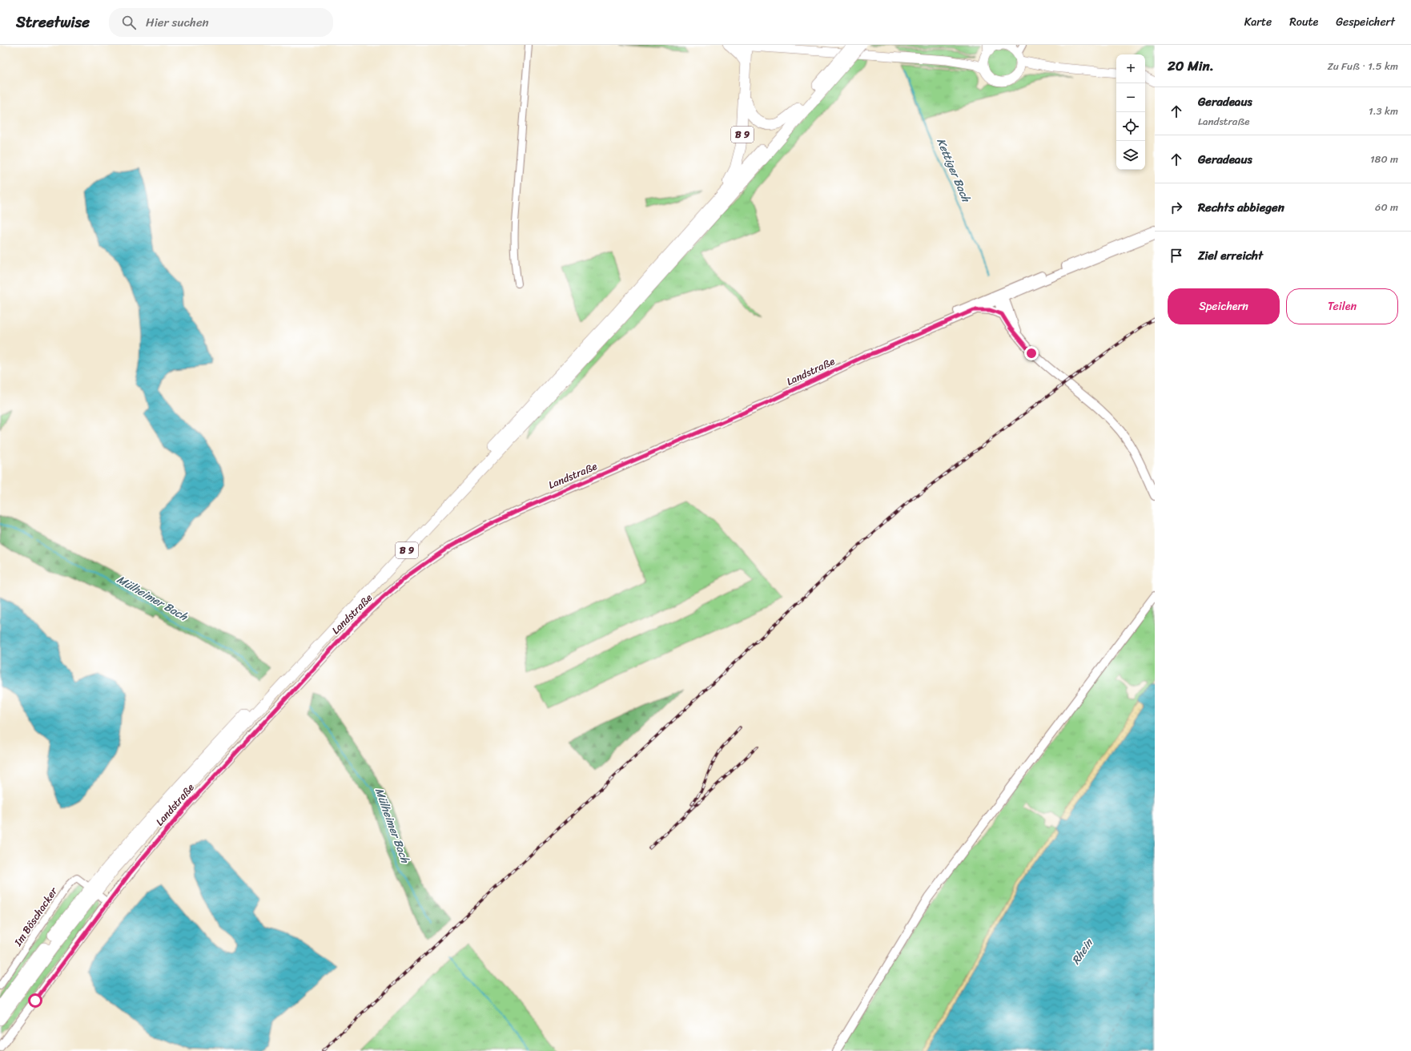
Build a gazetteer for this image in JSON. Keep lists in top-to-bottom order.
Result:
{
  "streets": {
    "highway": ["B 9"],
    "street": ["Landstraße", "Im Böschacker"]
  },
  "water": ["Kettiger Bach", "Mülheimer Bach", "Rhein"],
  "page": {
    "header": "Streetwise",
    "search": "Hier suchen",
    "nav": ["Karte", "Route", "Gespeichert"],
    "heading": ["20 Min.", "Zu Fuß · 1.5 km"],
    "map_buttons": ["+", "−"],
    "list": [
      ["Geradeaus", "Landstraße", "1.3 km"],
      ["Geradeaus", "180 m"],
      ["Rechts abbiegen", "60 m"],
      "Ziel erreicht"
    ],
    "buttons": ["Speichern", "Teilen"]
  }
}
